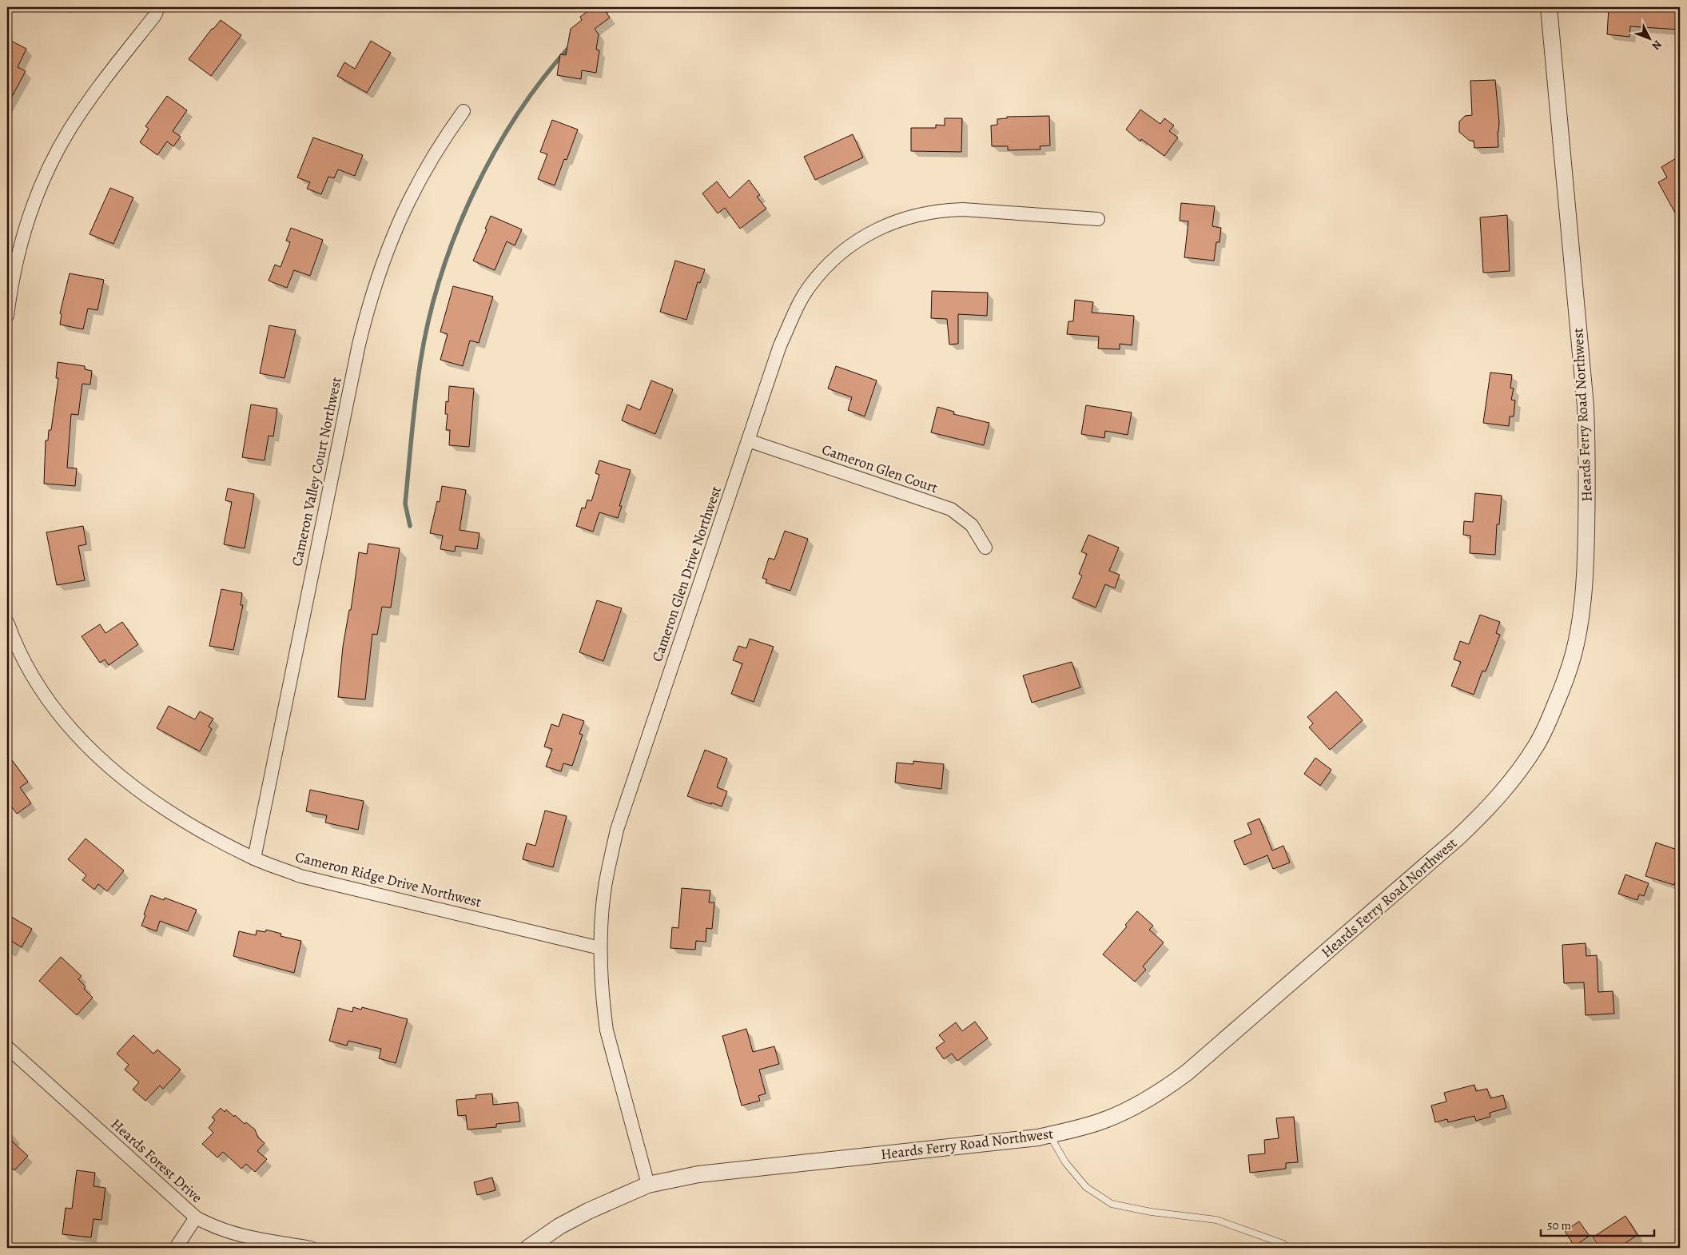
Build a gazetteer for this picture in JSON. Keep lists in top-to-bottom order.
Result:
{
  "streets": {
    "street": [
      "Heards Ferry Road Northwest",
      "Cameron Glen Court",
      "Cameron Valley Court Northwest",
      "Cameron Glen Drive Northwest",
      "Cameron Ridge Drive Northwest",
      "Heards Forest Drive"
    ]
  },
  "crossings": [
    ["Heards Ferry Road Northwest", "Cameron Glen Drive Northwest"],
    ["Cameron Glen Court", "Cameron Glen Drive Northwest"],
    ["Cameron Valley Court Northwest", "Cameron Ridge Drive Northwest"],
    ["Cameron Glen Drive Northwest", "Cameron Ridge Drive Northwest"]
  ],
  "scale_bar": "50 m",
  "north": "bottom right"
}
